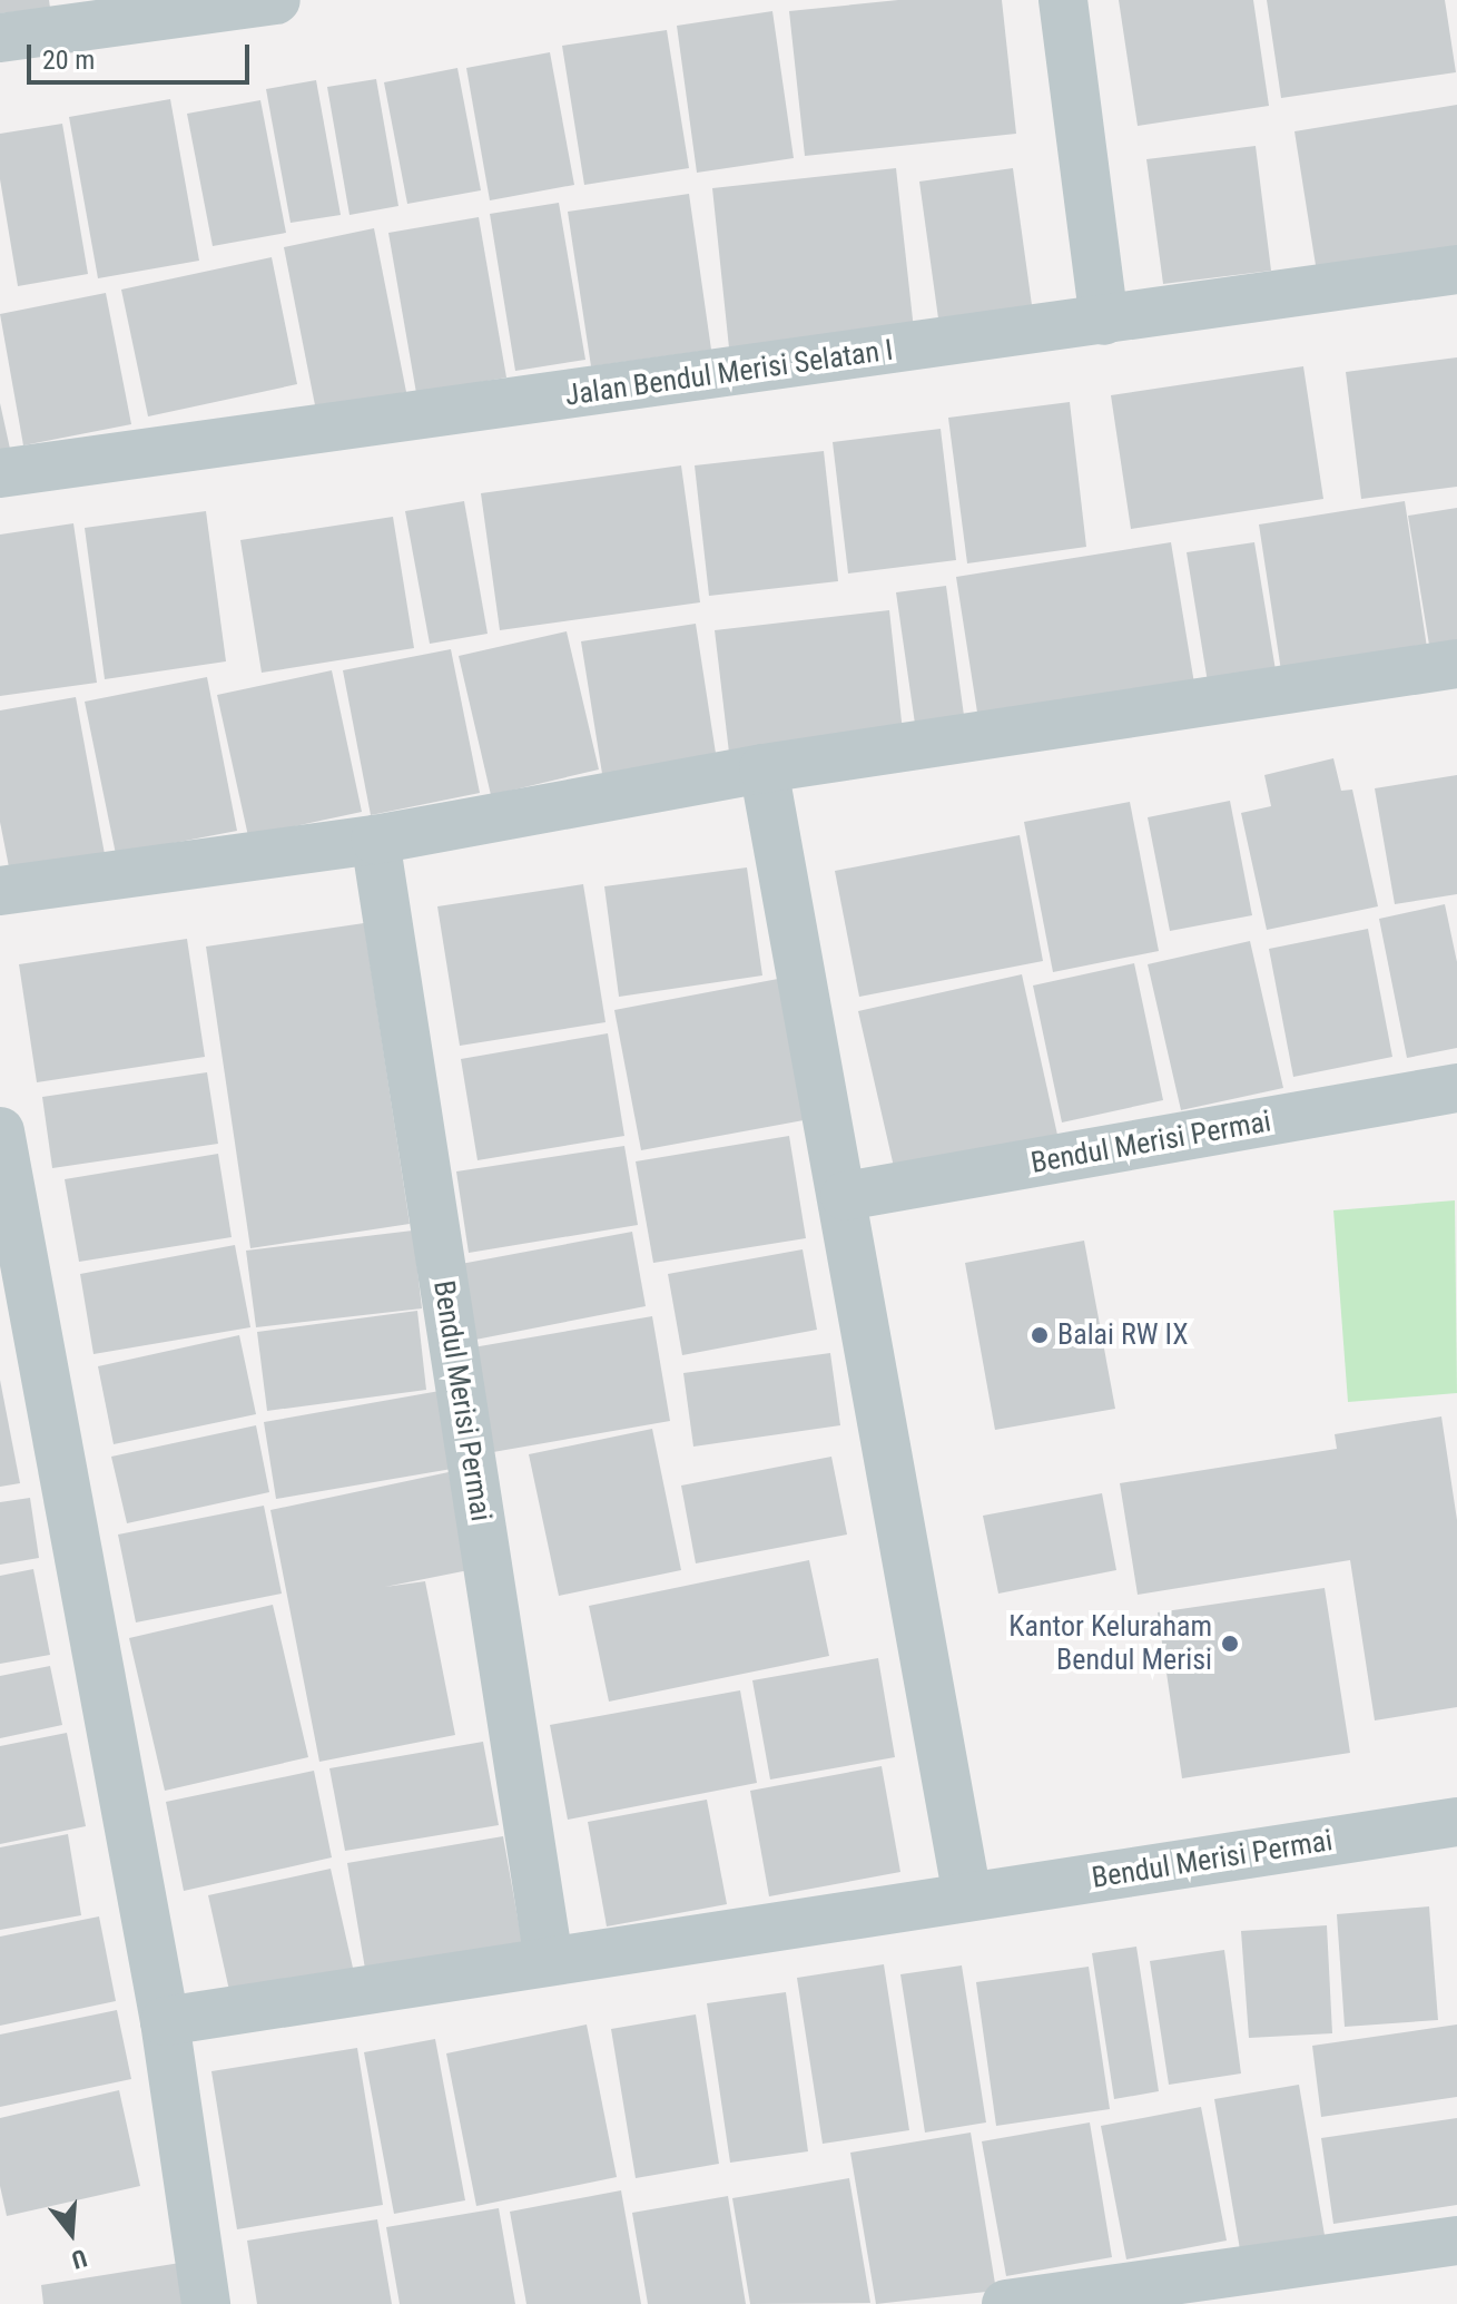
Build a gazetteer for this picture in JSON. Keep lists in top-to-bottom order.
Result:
{
  "streets": {
    "street": ["Jalan Bendul Merisi Selatan I", "Bendul Merisi Permai"]
  },
  "places": ["Balai RW IX", "Kantor Keluraham Bendul Merisi"],
  "scale_bar": "20 m",
  "north": "bottom"
}
